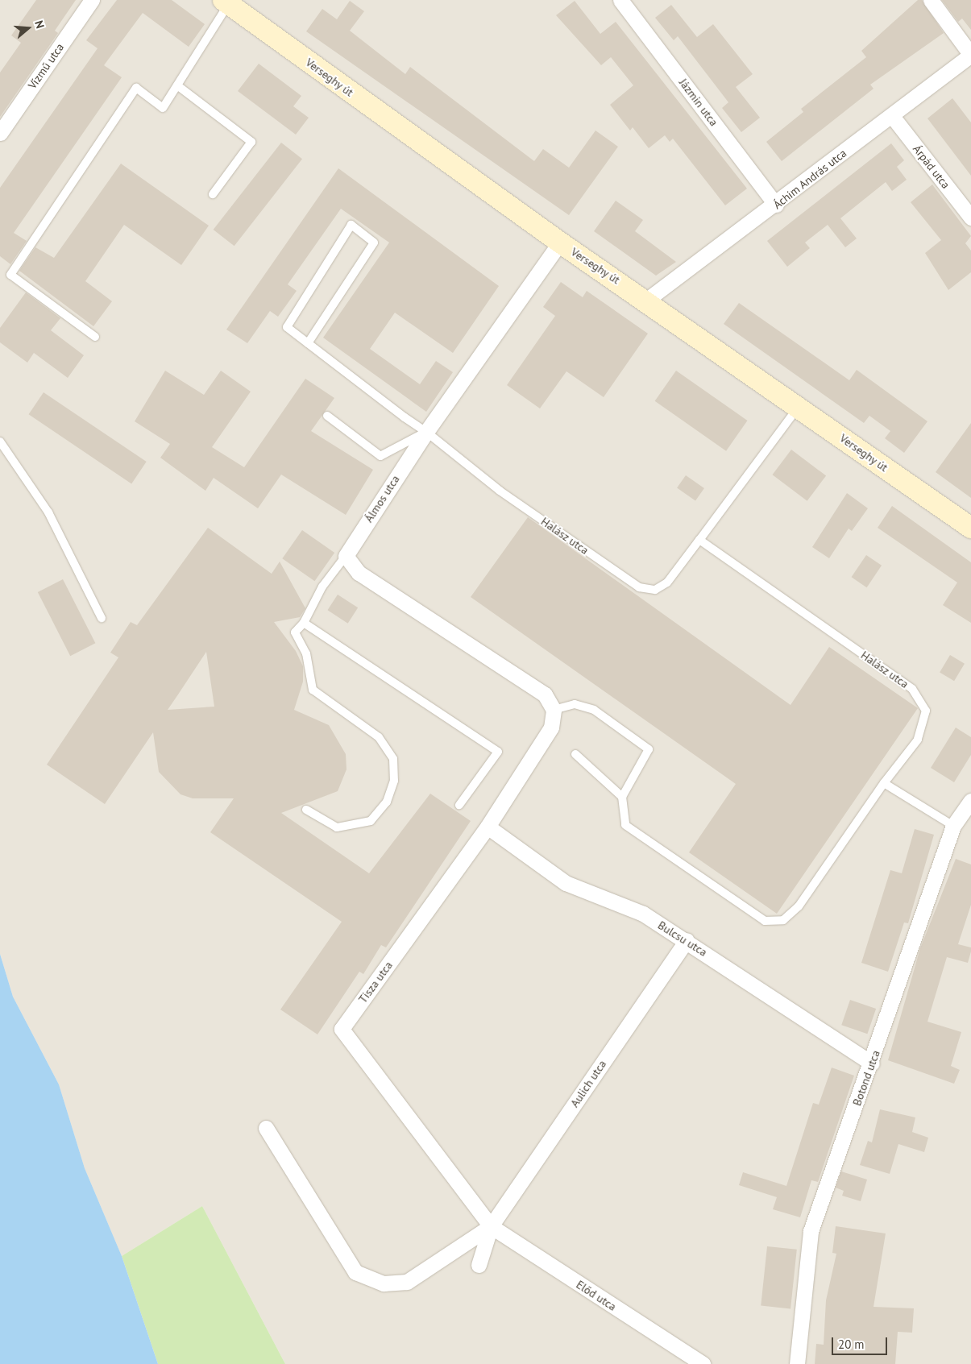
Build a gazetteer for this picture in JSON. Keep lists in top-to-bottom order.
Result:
{
  "streets": {
    "main road": ["Verseghy út"],
    "street": [
      "Vízmű utca",
      "Jázmin utca",
      "Árpád utca",
      "Áchim András utca",
      "Álmos utca",
      "Bulcsu utca",
      "Tisza utca",
      "Botond utca",
      "Aulich utca",
      "Előd utca"
    ],
    "lane": ["Halász utca"]
  },
  "crossings": [
    ["Verseghy út", "Áchim András utca"],
    ["Verseghy út", "Álmos utca"],
    ["Verseghy út", "Halász utca"],
    ["Jázmin utca", "Áchim András utca"],
    ["Árpád utca", "Áchim András utca"],
    ["Álmos utca", "Halász utca"],
    ["Bulcsu utca", "Tisza utca"],
    ["Bulcsu utca", "Botond utca"],
    ["Bulcsu utca", "Aulich utca"],
    ["Tisza utca", "Aulich utca"],
    ["Tisza utca", "Előd utca"],
    ["Aulich utca", "Előd utca"]
  ],
  "scale_bar": "20 m",
  "north": "right"
}
